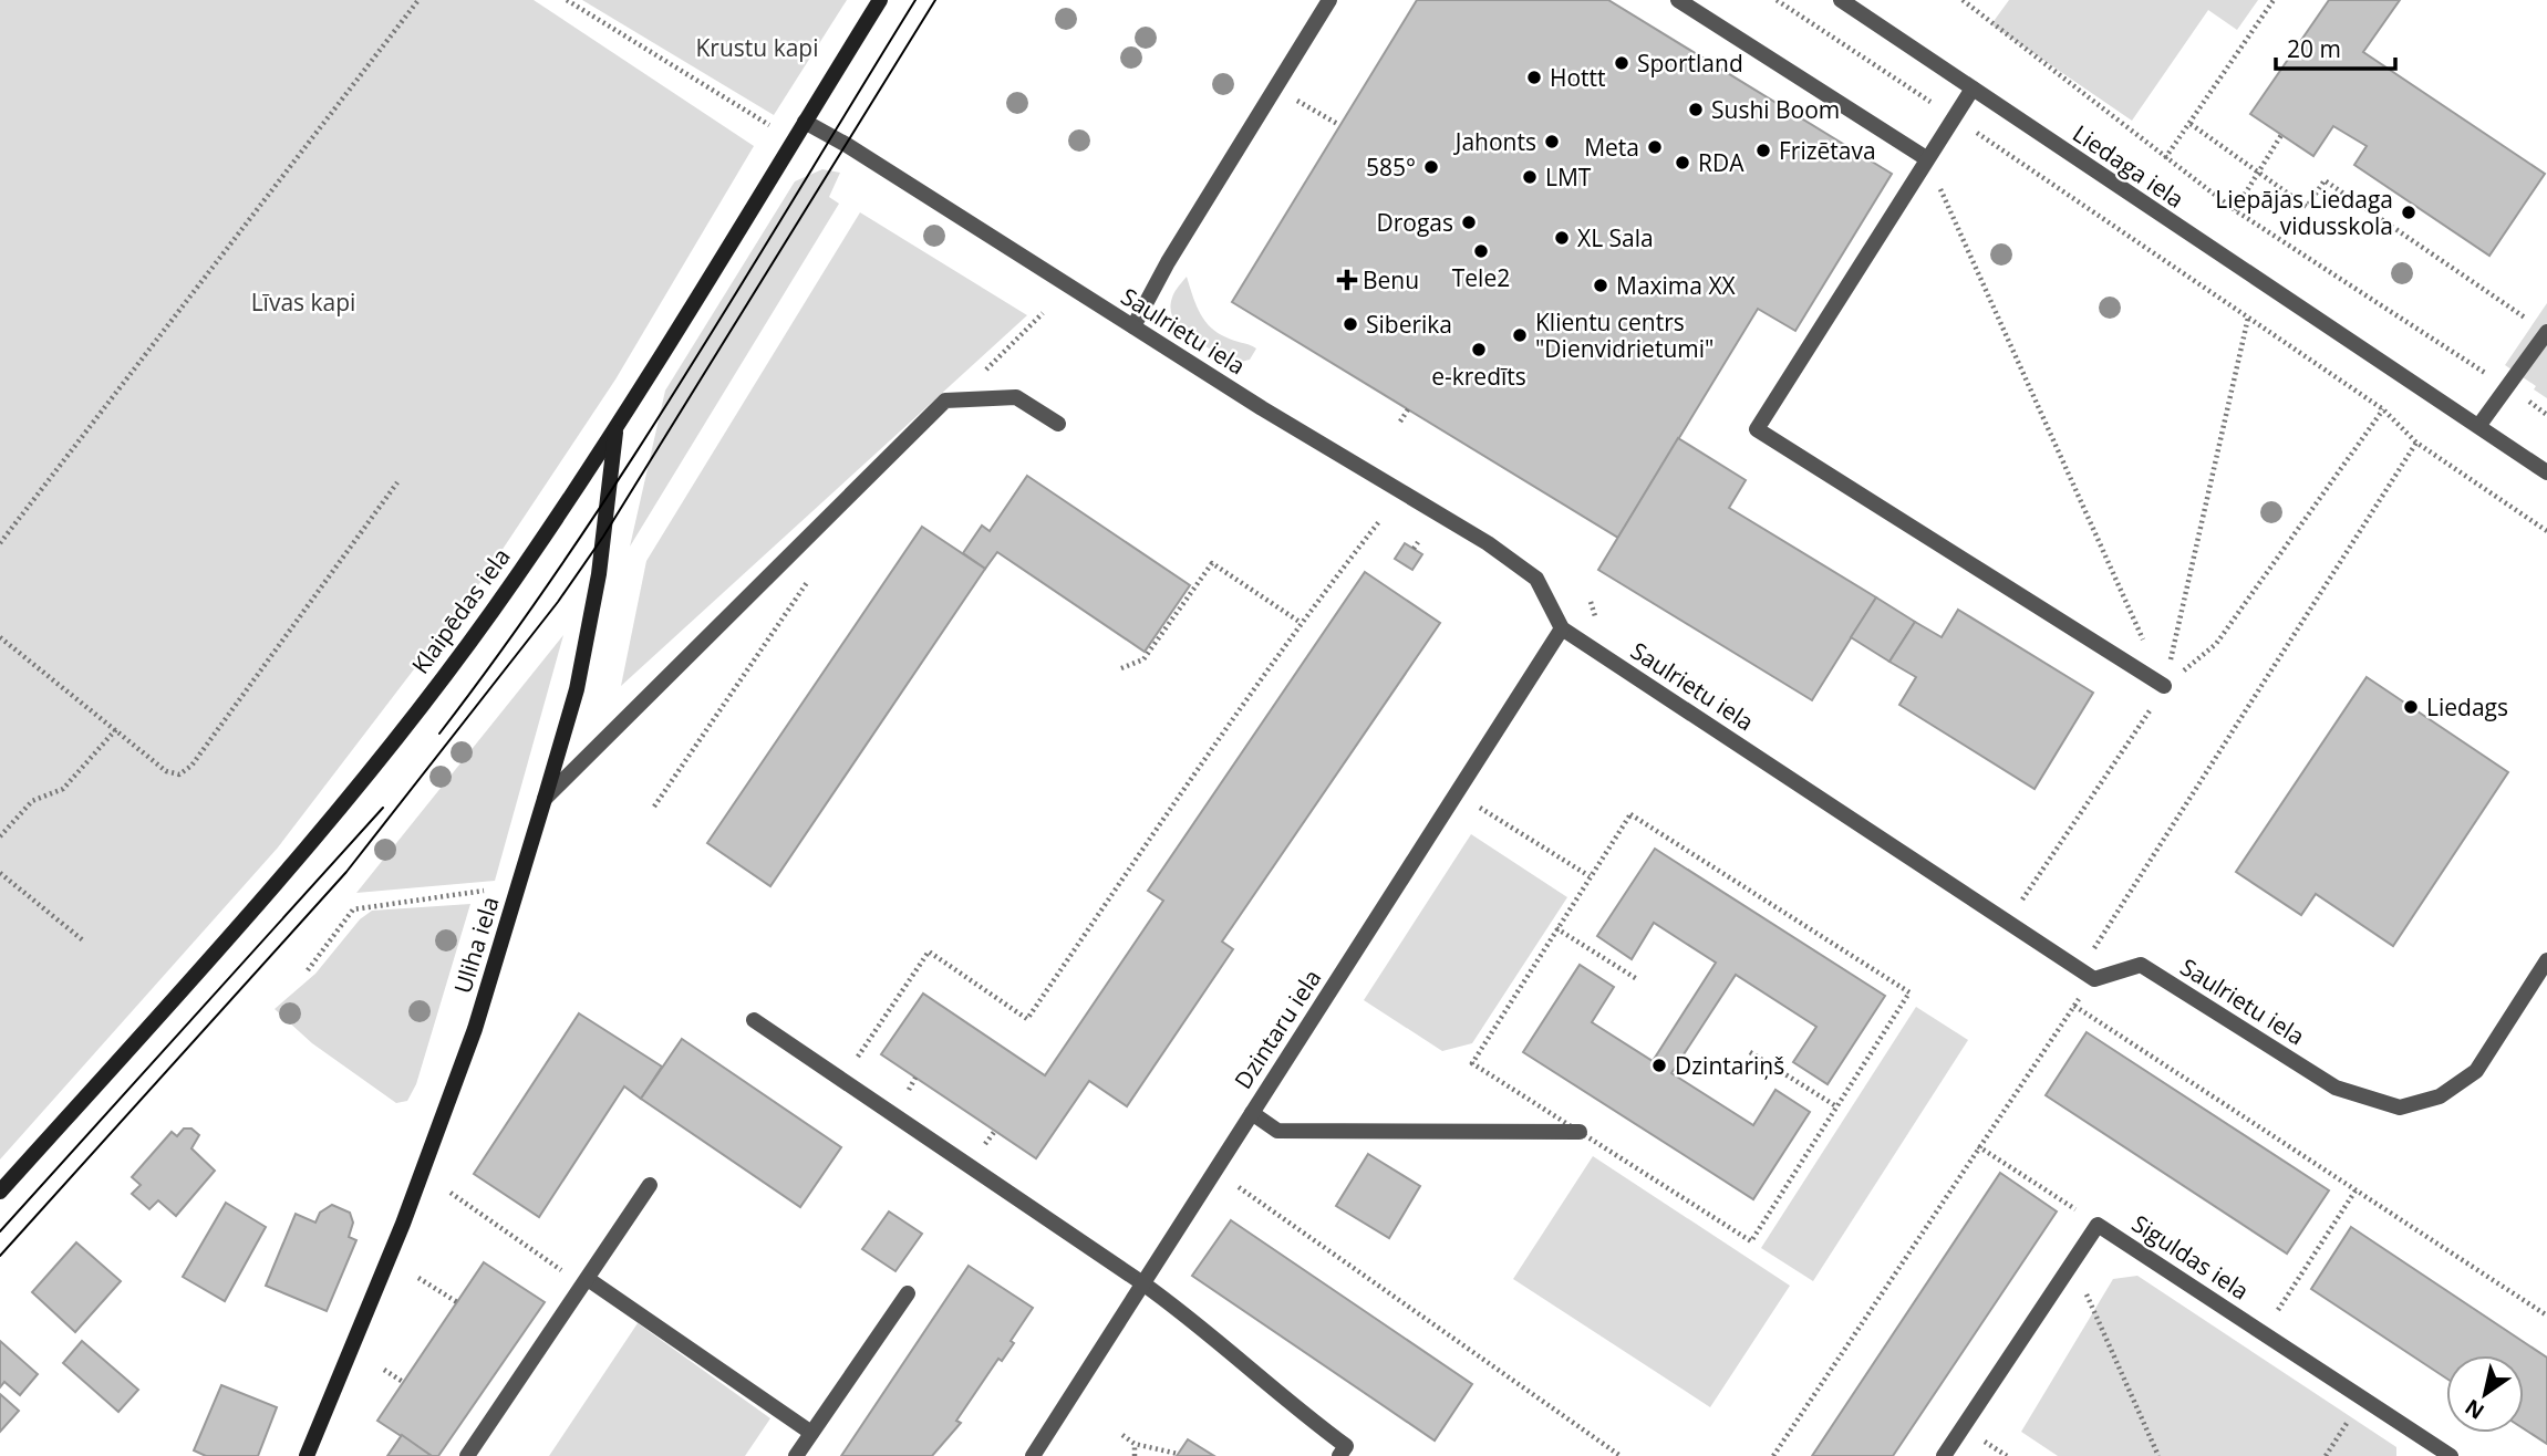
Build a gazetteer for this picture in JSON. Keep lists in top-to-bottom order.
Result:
{
  "streets": {
    "main road": ["Klaipēdas iela", "Uliha iela"],
    "street": [
      "Liedaga iela",
      "Saulrietu iela",
      "Dzintaru iela",
      "Siguldas iela"
    ]
  },
  "crossings": [
    ["Saulrietu iela", "Klaipēdas iela"],
    ["Saulrietu iela", "Dzintaru iela"],
    ["Klaipēdas iela", "Uliha iela"]
  ],
  "parks": ["Krustu kapi", "Līvas kapi"],
  "places": {
    "other": [
      "Sportland",
      "Hottt",
      "Sushi Boom",
      "Jahonts",
      "Meta",
      "Frizētava",
      "RDA",
      "585°",
      "LMT",
      "Liepājas Liedaga vidusskola",
      "Drogas",
      "XL Sala",
      "Tele2",
      "Maxima XX",
      "Siberika",
      "Klientu centrs \"Dienvidrietumi\"",
      "e-kredīts",
      "Liedags",
      "Dzintariņš"
    ],
    "health": ["Benu"]
  },
  "scale_bar": "20 m",
  "north": "bottom left"
}
